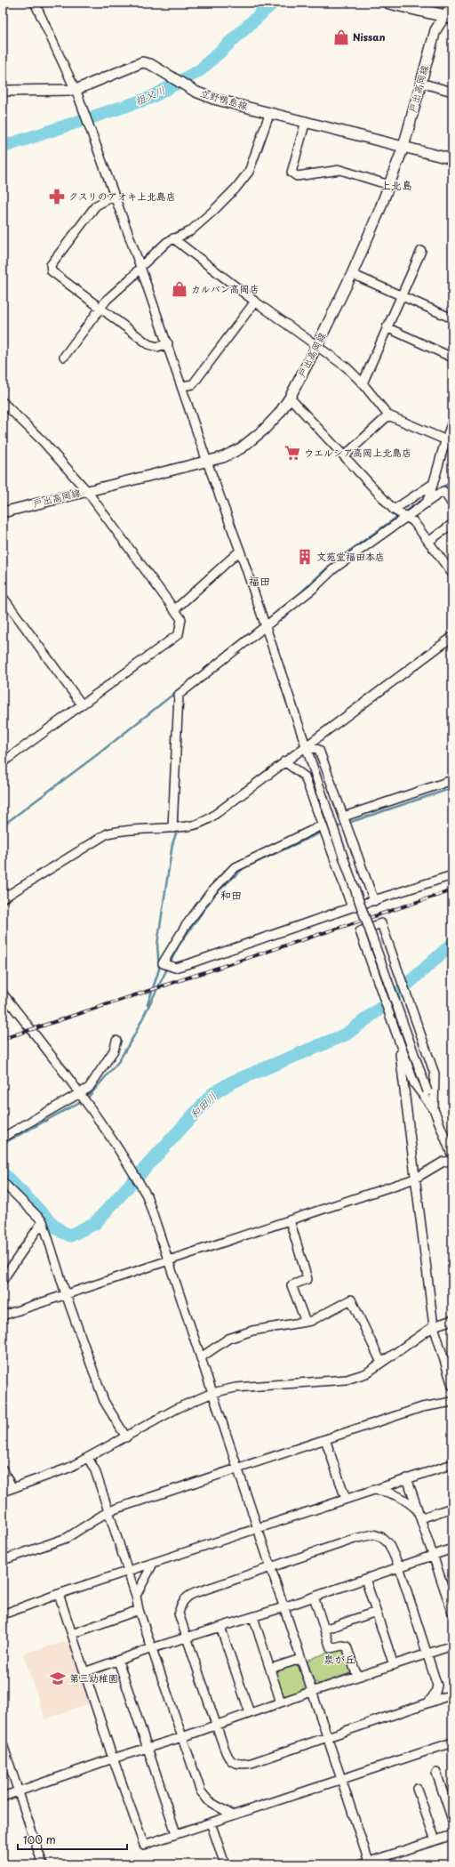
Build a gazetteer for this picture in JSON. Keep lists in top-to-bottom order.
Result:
{
  "streets": {
    "main road": ["戸出高岡線", "立野鴨島線"]
  },
  "crossings": [
    ["戸出高岡線", "立野鴨島線"]
  ],
  "districts": [
    "上北島",
    "福田",
    "和田",
    "泉が丘"
  ],
  "water": ["祖父川", "和田川"],
  "places": {
    "shop": ["Nissan", "カルバン高岡店"],
    "pharmacy": ["クスリのアオキ上北島店"],
    "supermarket": ["ウエルシア高岡上北島店"],
    "building": ["文苑堂福田本店"],
    "school or university": ["第三幼稚園"]
  },
  "scale_bar": "100 m"
}
